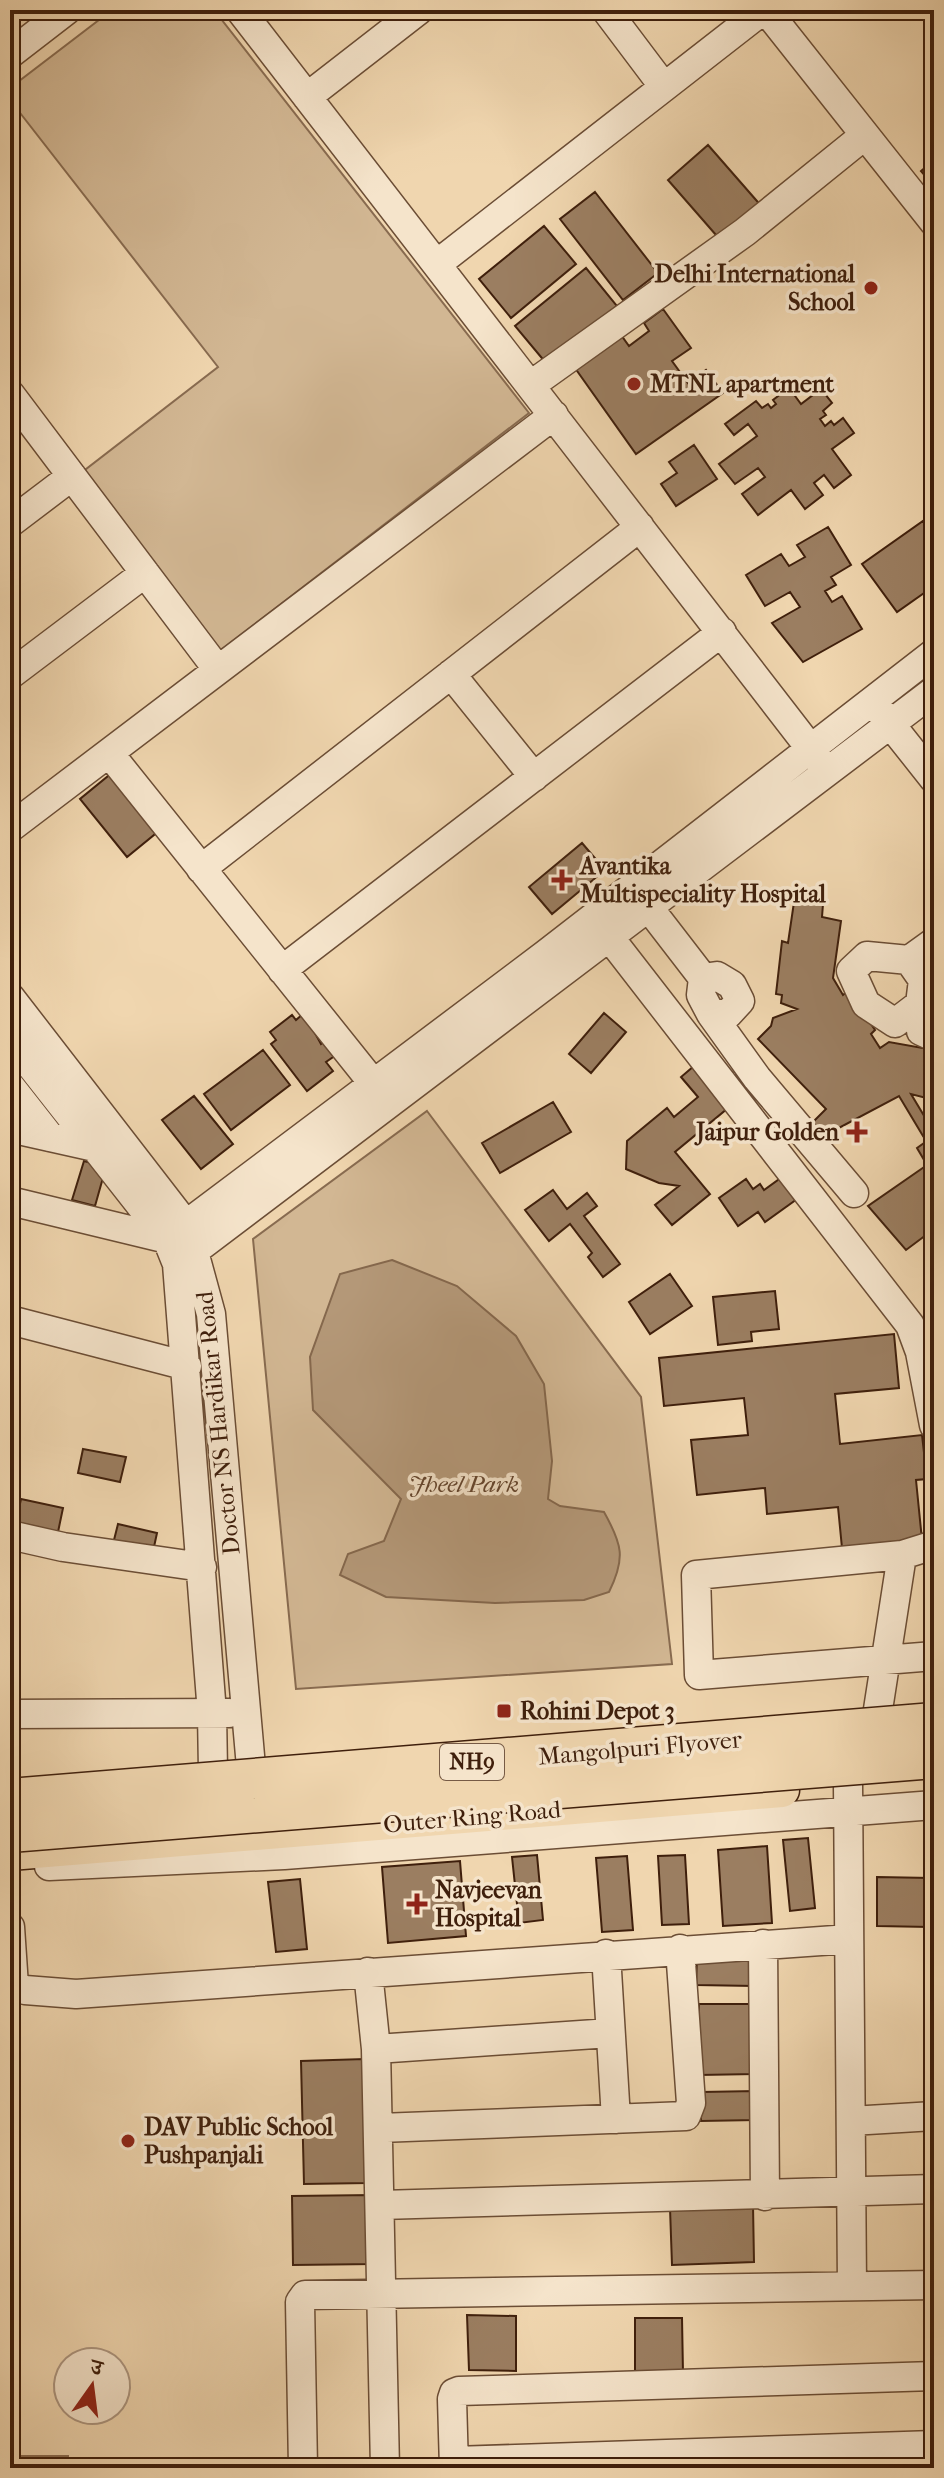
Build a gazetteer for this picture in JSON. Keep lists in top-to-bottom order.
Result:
{
  "streets": {
    "highway": ["Mangolpuri Flyover", "NH9"],
    "main road": ["Outer Ring Road"],
    "street": ["Doctor NS Hardikar Road"]
  },
  "crossings": [
    ["Mangolpuri Flyover", "Outer Ring Road"]
  ],
  "parks": ["Jheel Park"],
  "places": {
    "other": ["Delhi International School", "MTNL apartment", "DAV Public School Pushpanjali"],
    "health": ["Avantika Multispeciality Hospital", "Jaipur Golden", "Navjeevan Hospital"],
    "transit": ["Rohini Depot 3"]
  },
  "north": "top"
}
